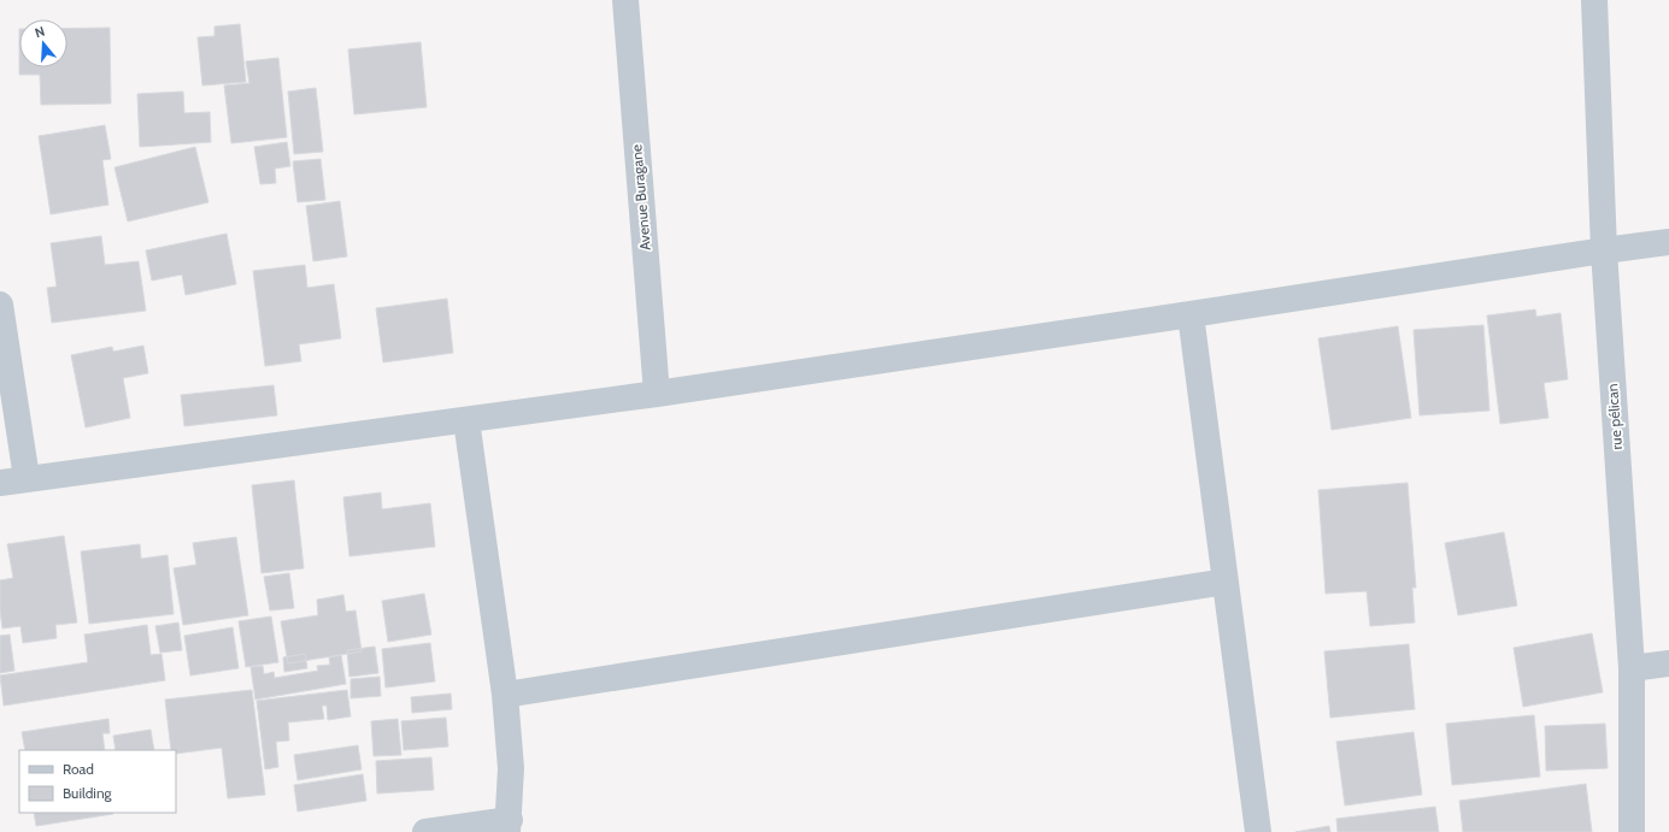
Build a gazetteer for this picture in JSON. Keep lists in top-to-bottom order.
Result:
{
  "streets": {
    "street": ["Avenue Buragane", "rue pélican"]
  },
  "legend": ["Road", "Building"],
  "north": "top"
}
